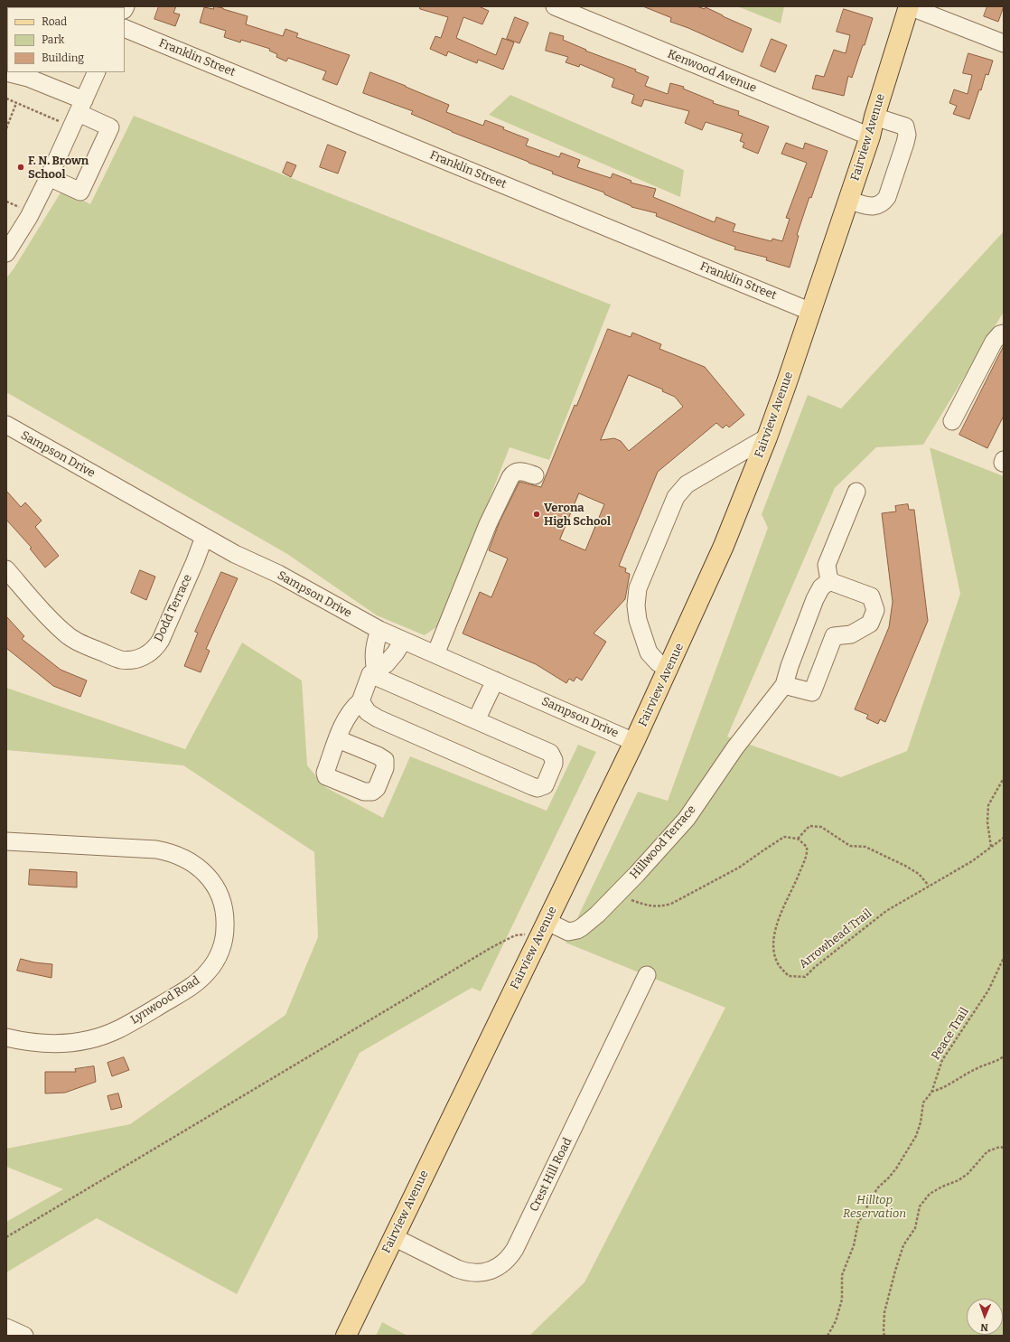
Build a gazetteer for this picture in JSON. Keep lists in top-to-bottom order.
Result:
{
  "streets": {
    "main road": ["Fairview Avenue"],
    "street": [
      "Franklin Street",
      "Kenwood Avenue",
      "Sampson Drive",
      "Dodd Terrace",
      "Hillwood Terrace",
      "Lynwood Road",
      "Crest Hill Road"
    ],
    "path": ["Arrowhead Trail", "Peace Trail"]
  },
  "crossings": [
    ["Franklin Street", "Fairview Avenue"],
    ["Kenwood Avenue", "Fairview Avenue"],
    ["Fairview Avenue", "Sampson Drive"],
    ["Fairview Avenue", "Hillwood Terrace"],
    ["Fairview Avenue", "Crest Hill Road"],
    ["Sampson Drive", "Dodd Terrace"]
  ],
  "parks": ["Hilltop Reservation"],
  "places": ["F. N. Brown School", "Verona High School"],
  "legend": ["Road", "Park", "Building"],
  "north": "bottom"
}
